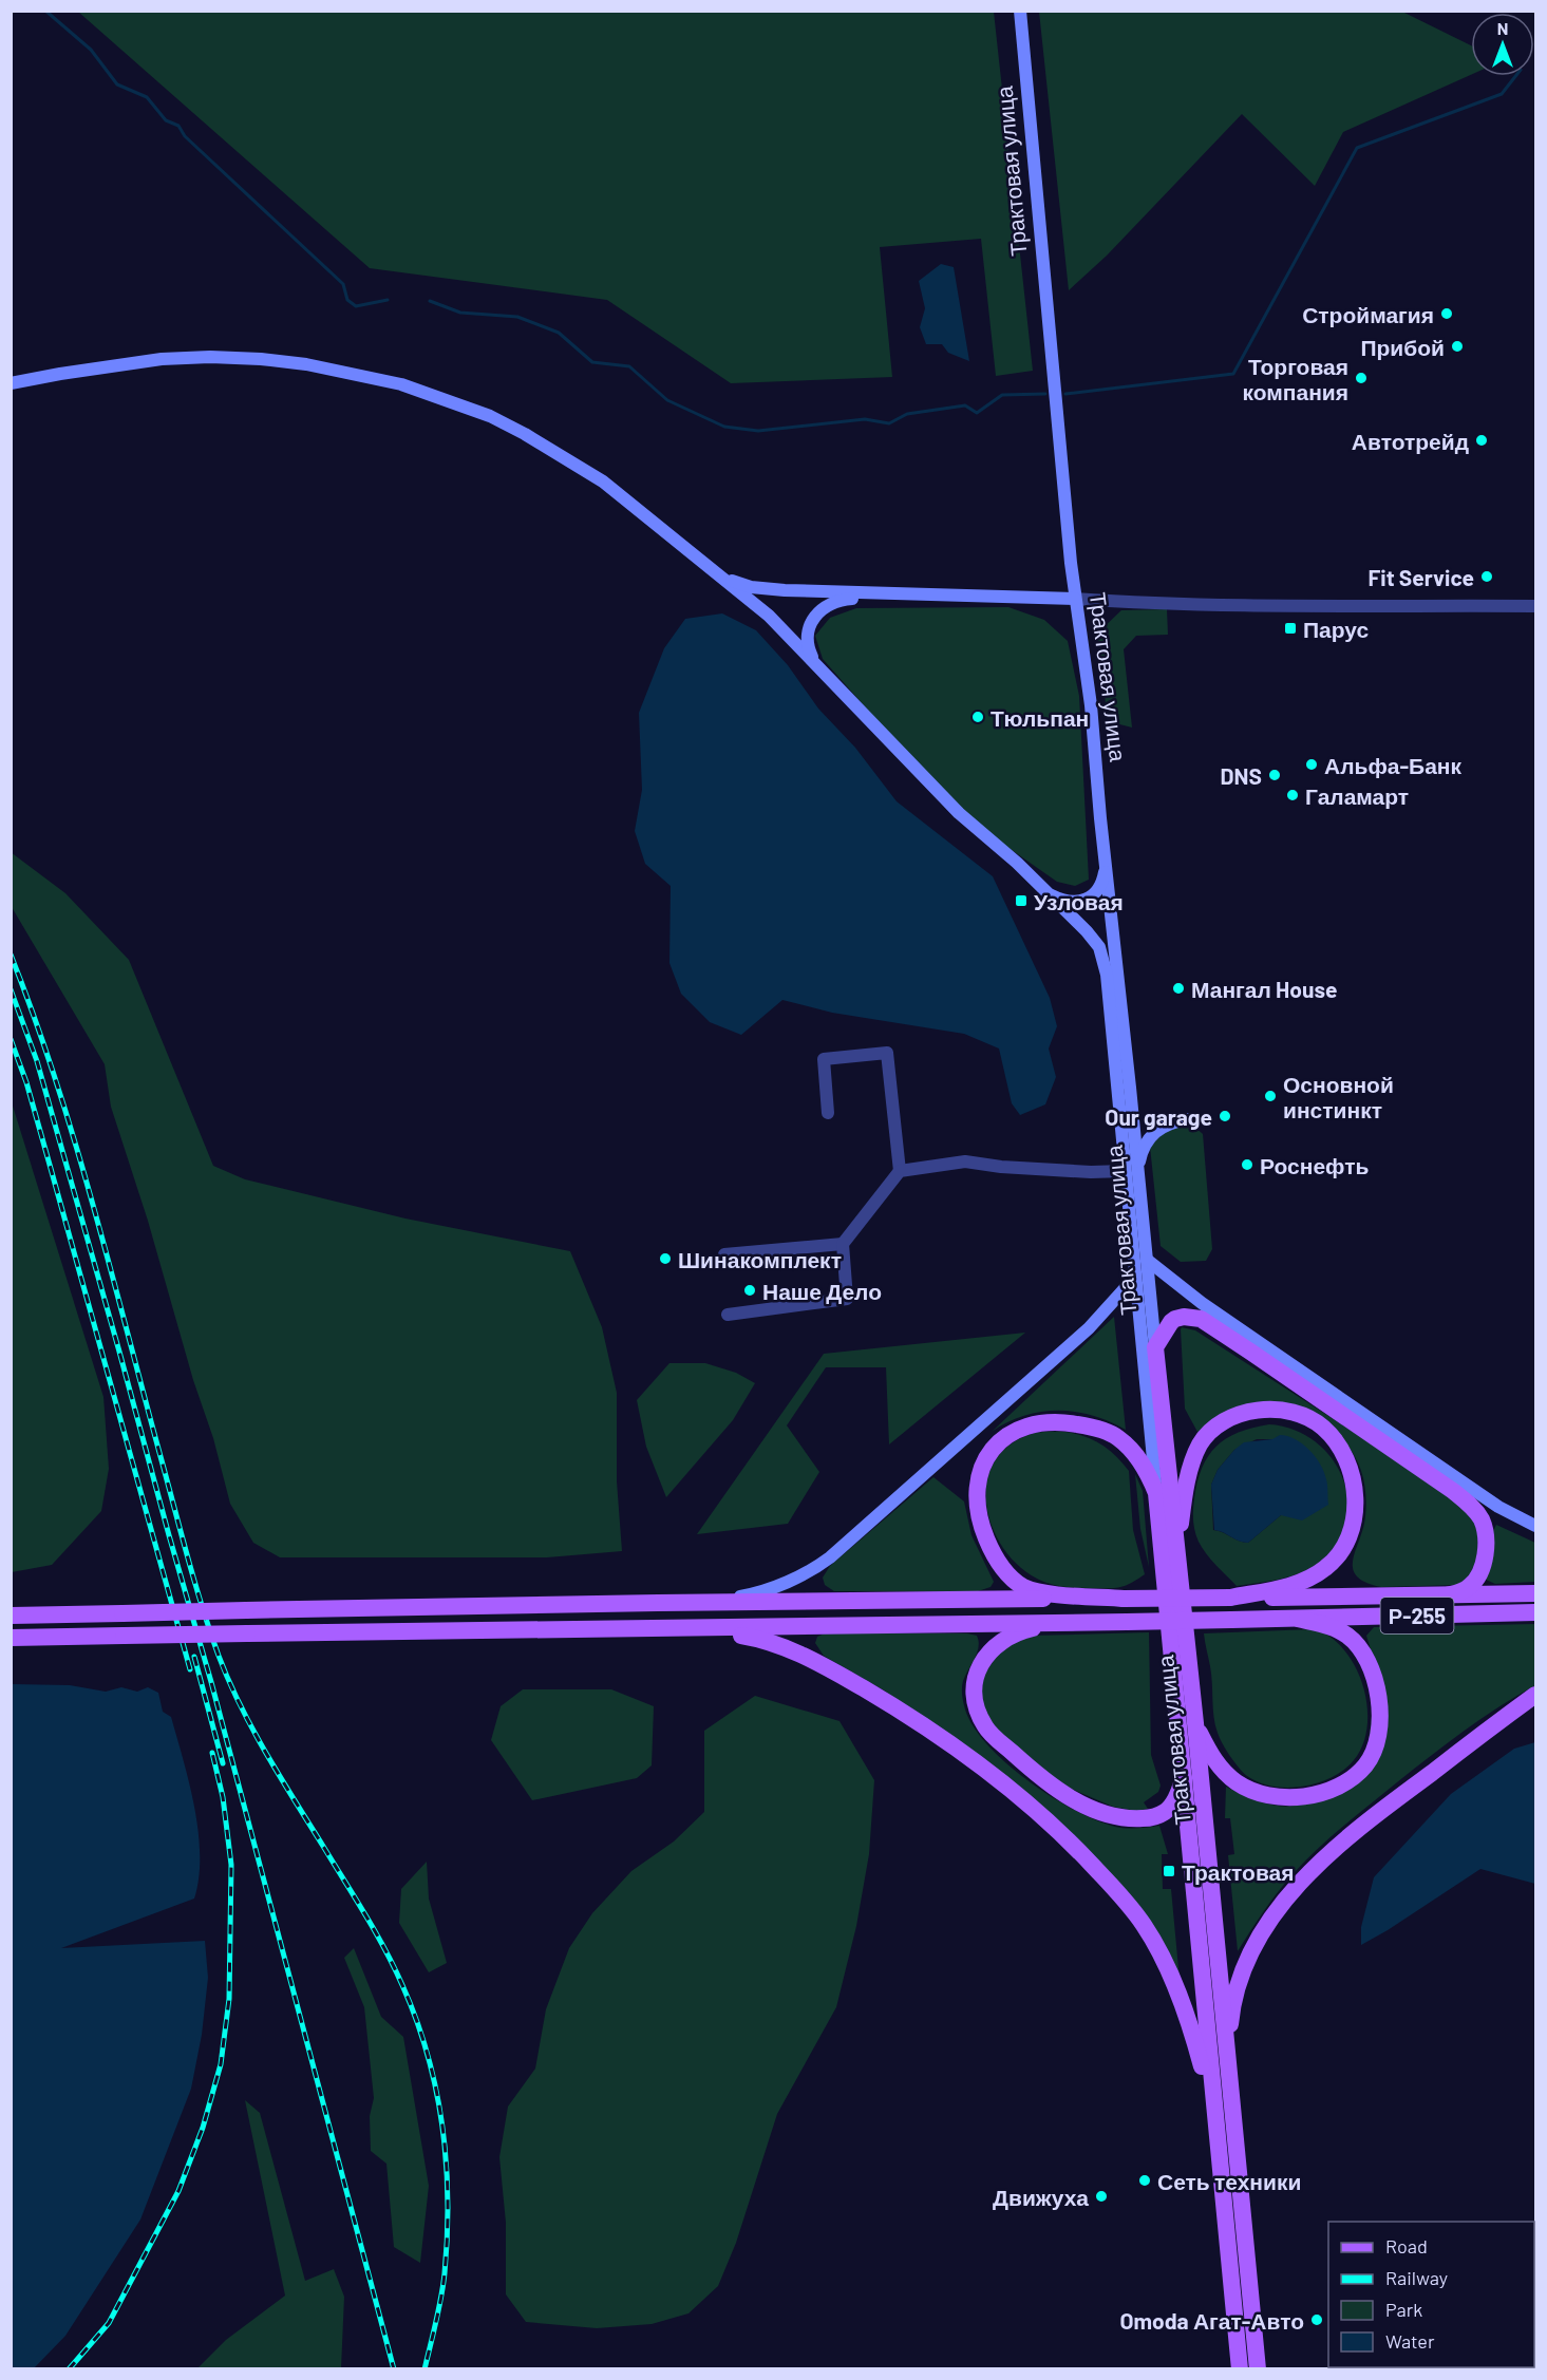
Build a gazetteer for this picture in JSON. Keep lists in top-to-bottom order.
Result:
{
  "streets": {
    "main road": ["Трактовая улица", "Р-255"]
  },
  "places": {
    "other": [
      "Строймагия",
      "Прибой",
      "Торговая компания",
      "Автотрейд",
      "Fit Service",
      "Тюльпан",
      "Альфа-Банк",
      "DNS",
      "Галамарт",
      "Мангал House",
      "Основной инстинкт",
      "Our garage",
      "Роснефть",
      "Шинакомплект",
      "Наше Дело",
      "Сеть техники",
      "Движуха",
      "Omoda Агат-Авто"
    ],
    "transit": ["Парус", "Узловая", "Трактовая"]
  },
  "legend": [
    "Road",
    "Railway",
    "Park",
    "Water"
  ],
  "north": "top"
}
